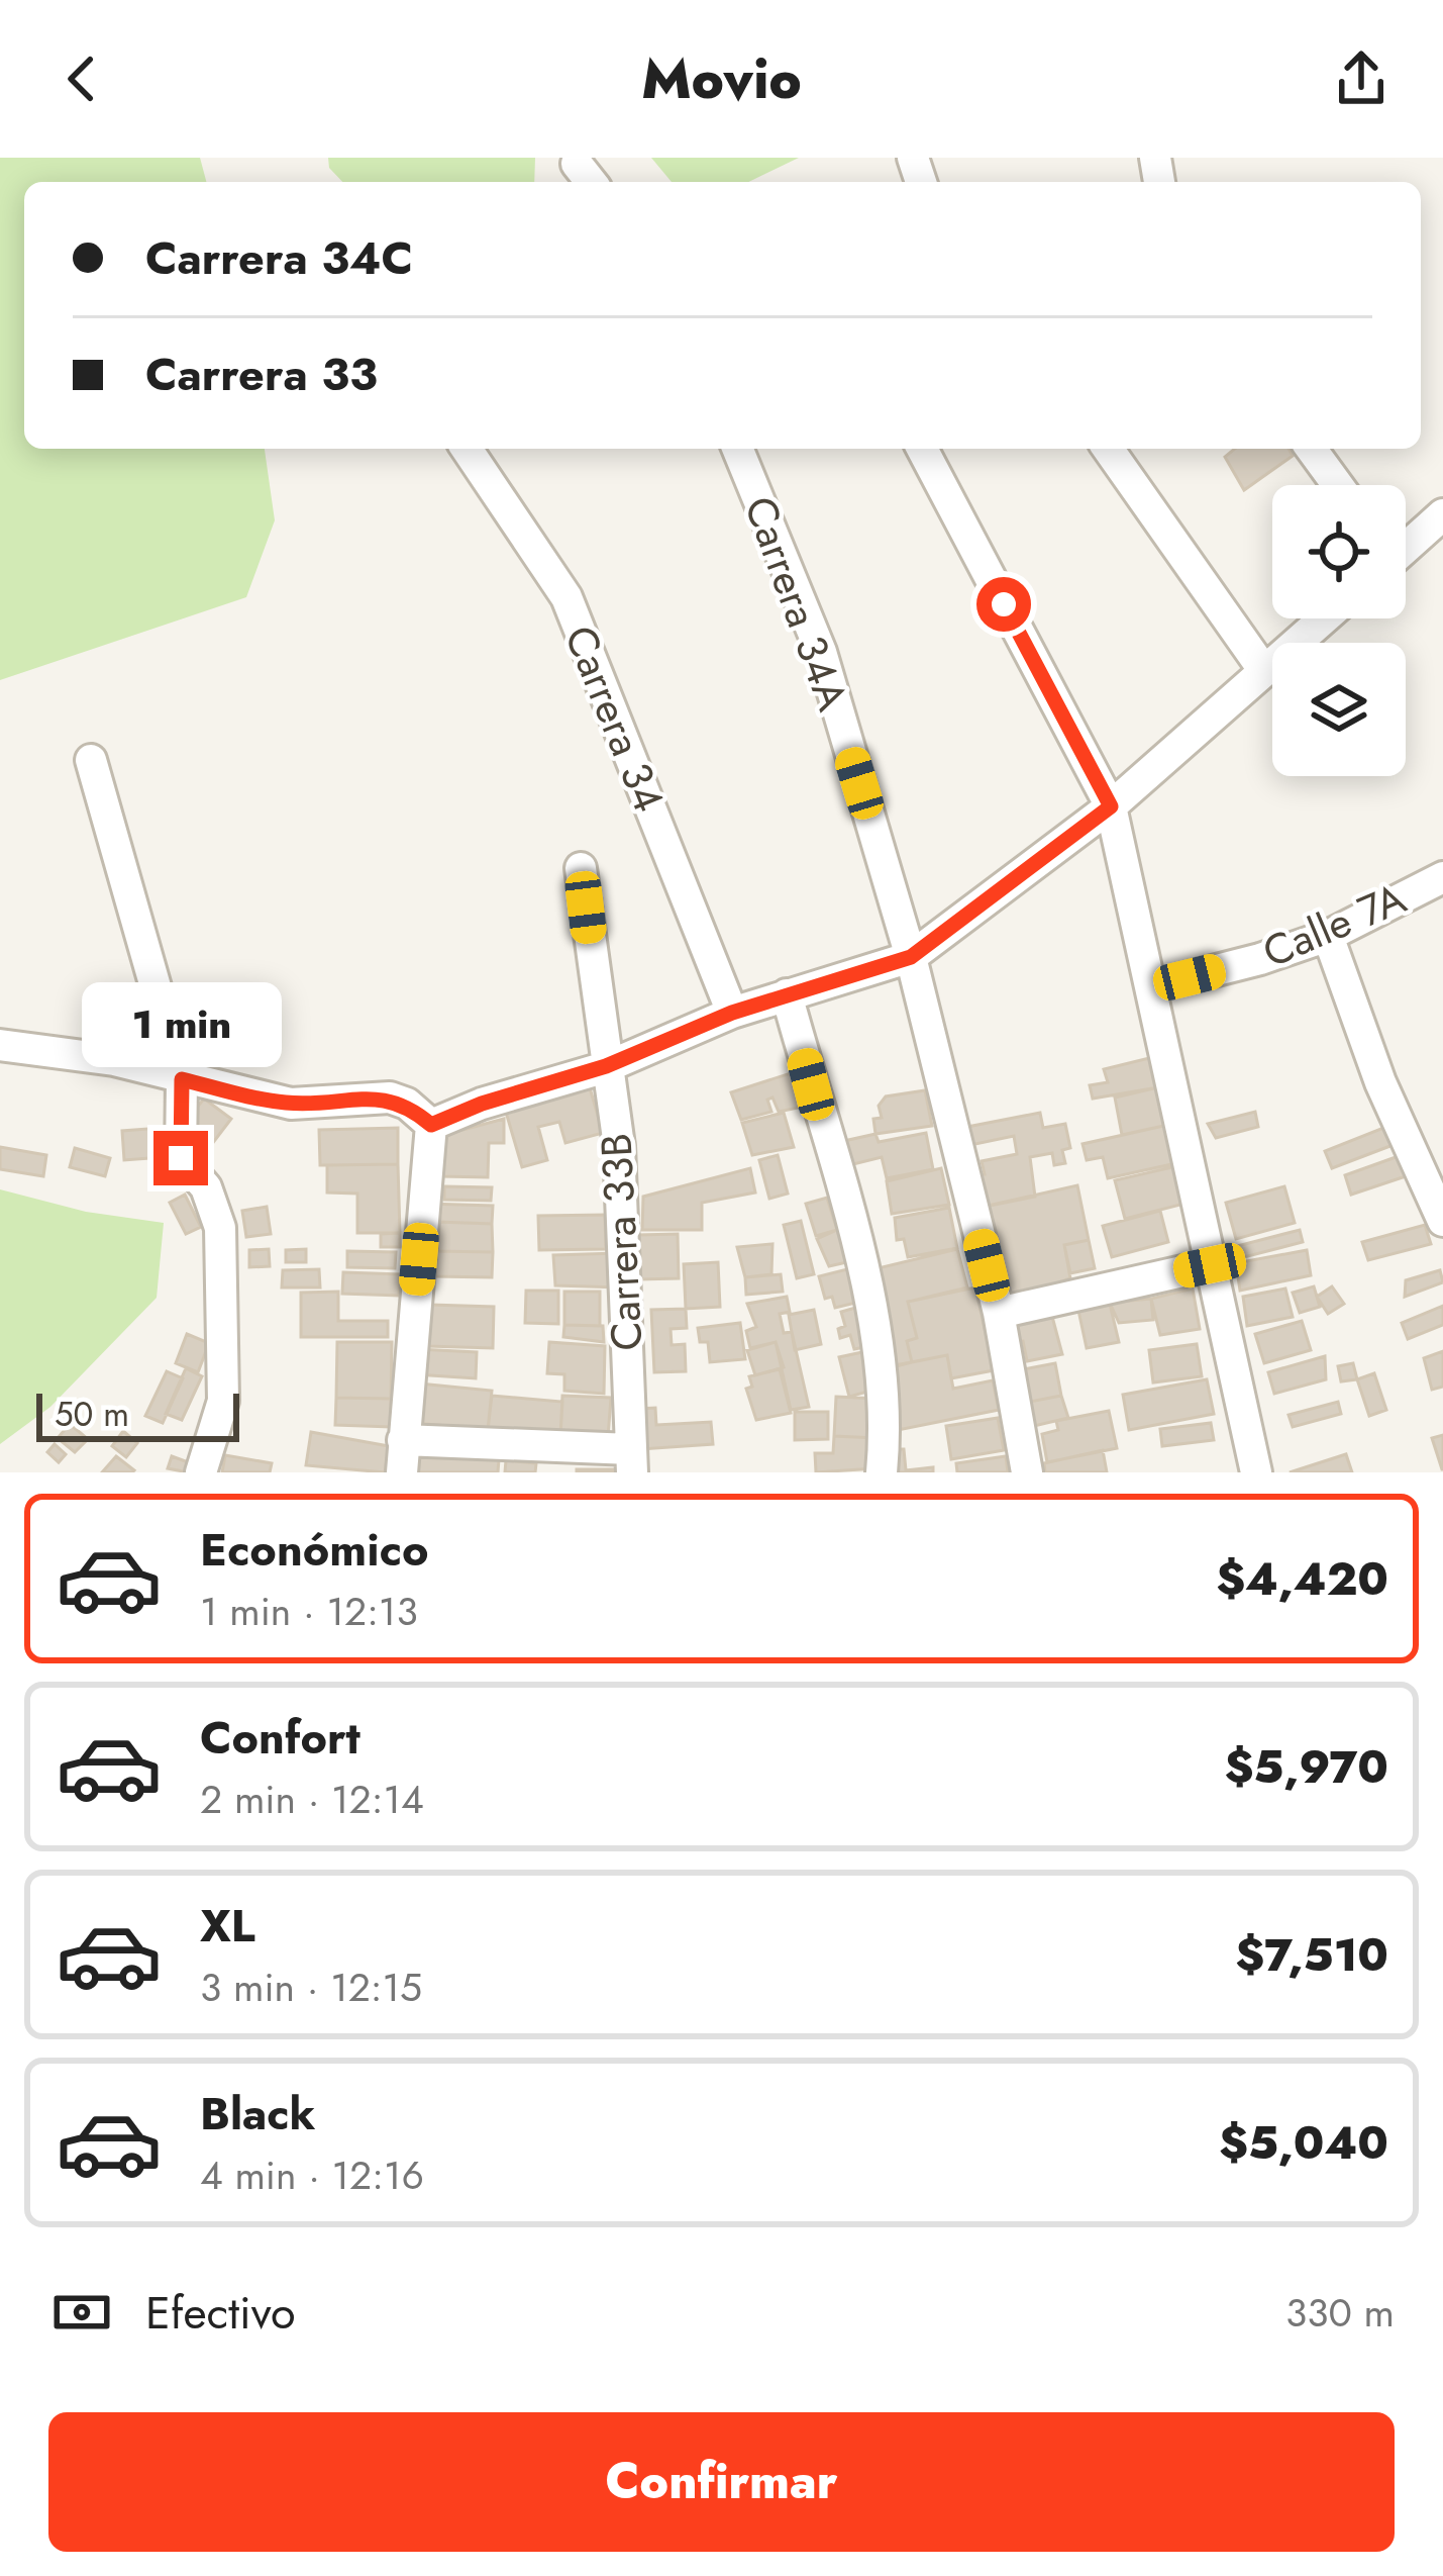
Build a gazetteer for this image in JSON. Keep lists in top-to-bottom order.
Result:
{
  "streets": {
    "street": [
      "Carrera 34A",
      "Carrera 34",
      "Calle 7A",
      "Carrera 33B"
    ]
  },
  "scale_bar": "50 m",
  "page": {
    "header": "Movio",
    "banner": ["Carrera 34C", "Carrera 33"],
    "bubble": "1 min",
    "scale": "50 m",
    "list": [
      {
        "name": "Económico",
        "note": "1 min · 12:13",
        "value": "$4,420"
      },
      {
        "name": "Confort",
        "note": "2 min · 12:14",
        "value": "$5,970"
      },
      {
        "name": "XL",
        "note": "3 min · 12:15",
        "value": "$7,510"
      },
      {
        "name": "Black",
        "note": "4 min · 12:16",
        "value": "$5,040"
      }
    ],
    "pay": ["Efectivo", "330 m"],
    "buttons": "Confirmar"
  }
}
